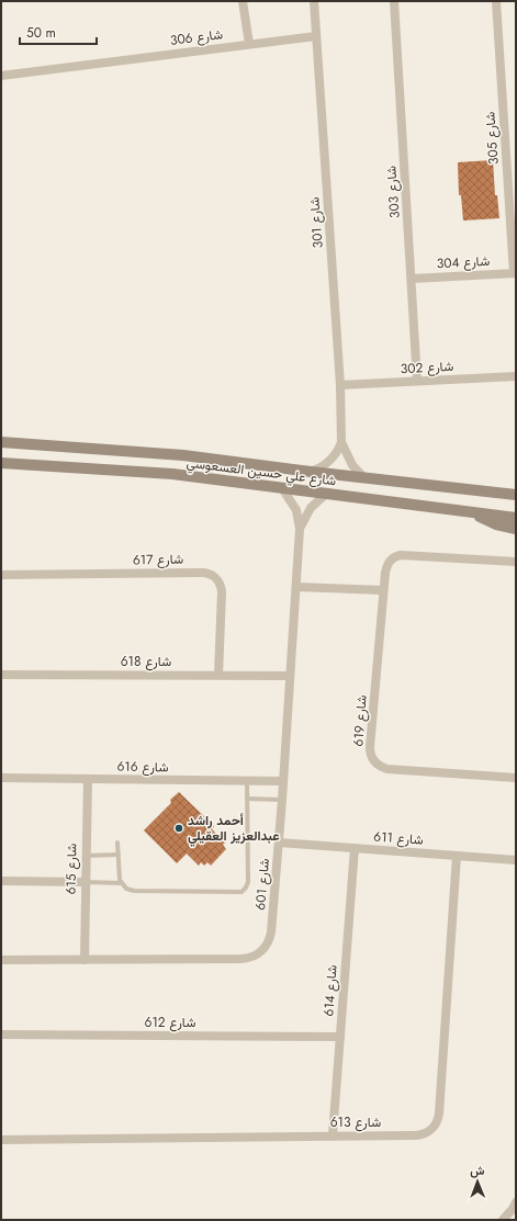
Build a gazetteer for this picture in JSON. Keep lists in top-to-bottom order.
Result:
{
  "streets": {
    "street": [
      "شارع 306",
      "شارع 305",
      "شارع 303",
      "شارع 301",
      "شارع 304",
      "شارع 302",
      "شارع علي حسين العسعوسي",
      "شارع 617",
      "شارع 618",
      "شارع 619",
      "شارع 616",
      "شارع 611",
      "شارع 615",
      "شارع 601",
      "شارع 614",
      "شارع 612",
      "شارع 613"
    ]
  },
  "crossings": [
    ["شارع 306", "شارع 301"],
    ["شارع 305", "شارع 304"],
    ["شارع 303", "شارع 304"],
    ["شارع 303", "شارع 302"],
    ["شارع 301", "شارع 302"],
    ["شارع 301", "شارع علي حسين العسعوسي"],
    ["شارع علي حسين العسعوسي", "شارع 601"],
    ["شارع 617", "شارع 618"],
    ["شارع 618", "شارع 601"],
    ["شارع 616", "شارع 615"],
    ["شارع 616", "شارع 601"],
    ["شارع 611", "شارع 601"],
    ["شارع 611", "شارع 614"],
    ["شارع 611", "شارع 613"],
    ["شارع 615", "شارع 601"],
    ["شارع 614", "شارع 612"],
    ["شارع 614", "شارع 613"]
  ],
  "places": ["أحمد راشد عبدالعزيز العقيلي"],
  "scale_bar": "50 m",
  "north": "top"
}
